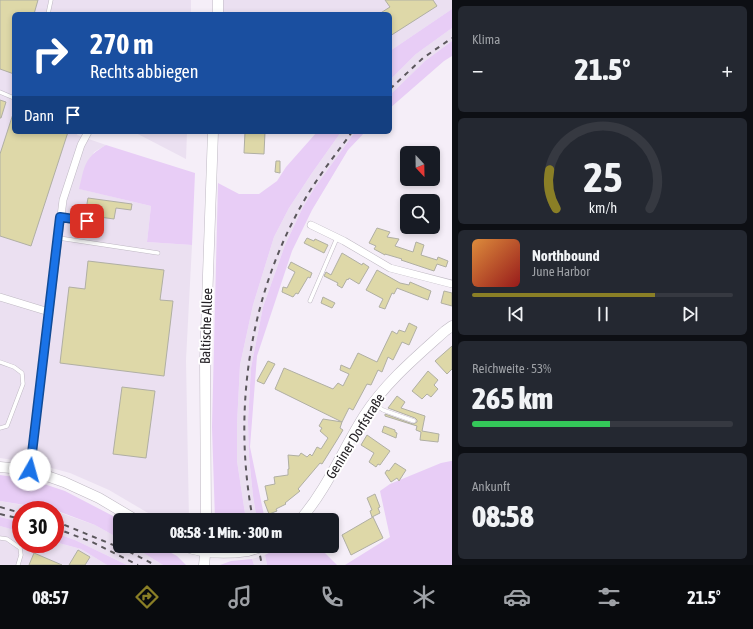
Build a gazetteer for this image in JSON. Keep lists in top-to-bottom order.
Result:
{
  "streets": {
    "main road": ["Baltische Allee", "Geniner Dorfstraße"]
  },
  "north": "bottom",
  "page": {
    "tile": [
      "Klima",
      ["Reichweite · 53%", "265 km"],
      ["Ankunft", "08:58"]
    ],
    "turn": ["270 m", "Rechts abbiegen"],
    "heat": ["−", "21.5°", "+"],
    "then": "Dann",
    "song": ["Northbound", "June Harbor"],
    "limit": "30",
    "trip": "08:58 · 1 Min. · 300 m",
    "tabs": ["08:57", "21.5°"],
    "gauge": ["25", "km/h"]
  }
}
